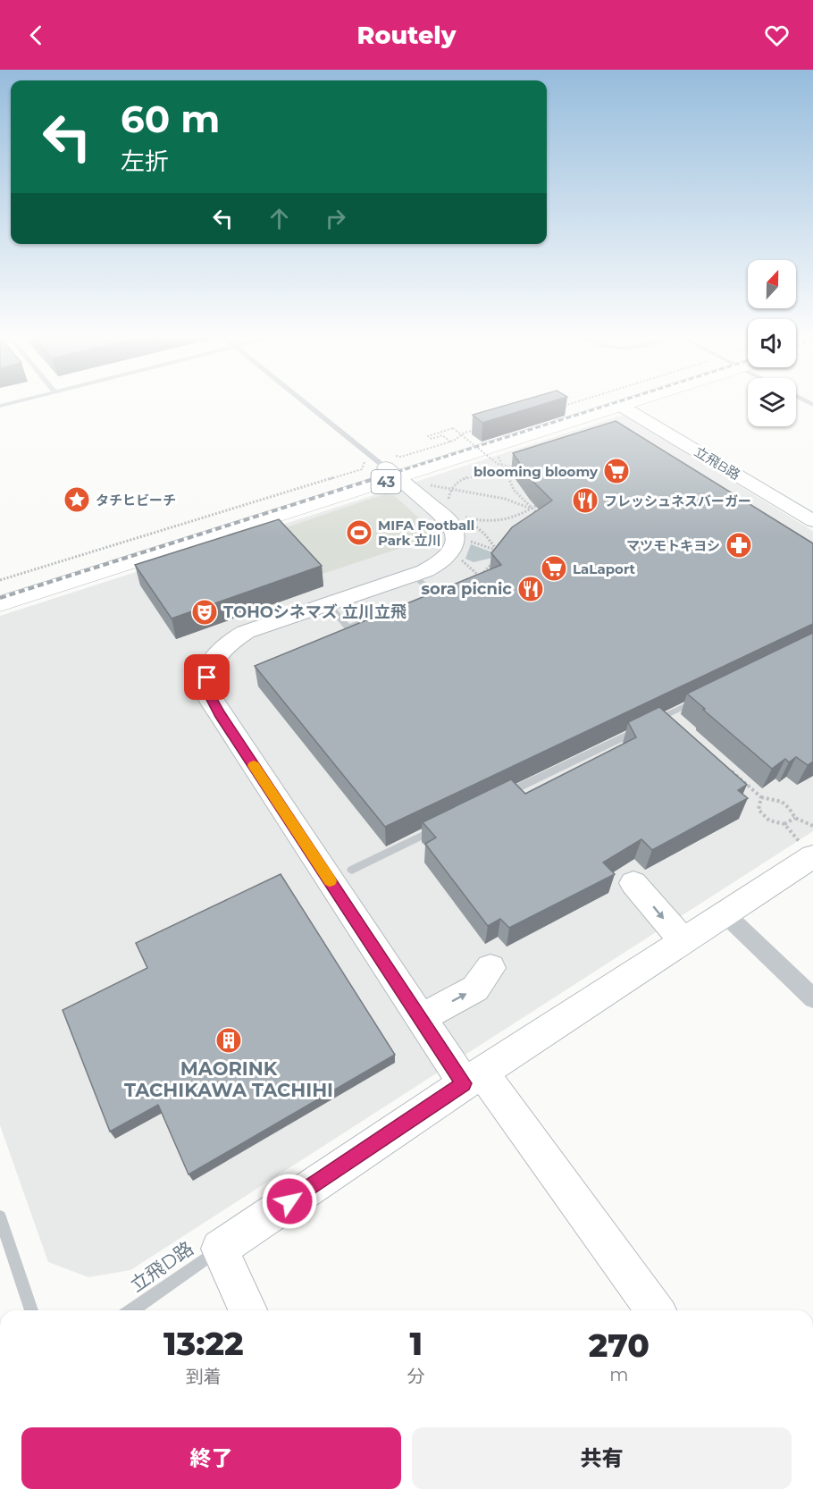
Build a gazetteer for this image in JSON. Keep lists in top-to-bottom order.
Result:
{
  "streets": {
    "main road": ["43"],
    "street": ["立飛B路"],
    "lane": ["立飛D路"]
  },
  "crossings": [
    ["立飛B路", "43"]
  ],
  "places": {
    "supermarket": ["blooming bloomy", "LaLaport"],
    "place": ["タチヒビーチ"],
    "restaurant": ["フレッシュネスバーガー", "sora picnic"],
    "sports": ["MIFA Football Park 立川"],
    "pharmacy": ["マツモトキヨシ"],
    "theatre": ["TOHOシネマズ 立川立飛"],
    "building": ["MAORINK TACHIKAWA TACHIHI"]
  },
  "north": "top",
  "page": {
    "header": "Routely",
    "turn": ["60 m", "左折"],
    "eta": [
      "13:22",
      "到着",
      "1",
      "分",
      "270",
      "m"
    ],
    "buttons": ["終了", "共有"]
  }
}
